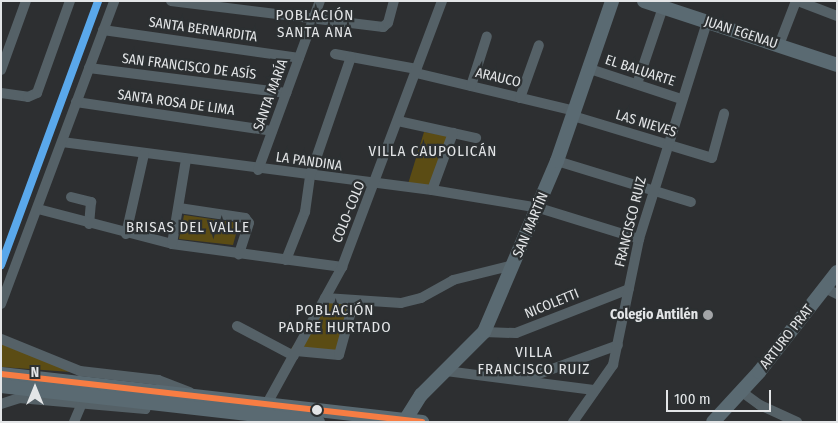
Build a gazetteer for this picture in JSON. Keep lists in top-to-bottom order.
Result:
{
  "streets": {
    "main road": ["JUAN EGENAU", "SAN MARTÍN", "ARTURO PRAT"],
    "street": [
      "SANTA BERNARDITA",
      "SAN FRANCISCO DE ASÍS",
      "EL BALUARTE",
      "ARAUCO",
      "SANTA MARÍA",
      "SANTA ROSA DE LIMA",
      "LAS NIEVES",
      "LA PANDINA",
      "COLO-COLO",
      "FRANCISCO RUIZ",
      "NICOLETTI"
    ]
  },
  "crossings": [
    ["SANTA BERNARDITA", "SANTA MARÍA"],
    ["JUAN EGENAU", "FRANCISCO RUIZ"],
    ["SAN FRANCISCO DE ASÍS", "SANTA MARÍA"],
    ["EL BALUARTE", "FRANCISCO RUIZ"],
    ["EL BALUARTE", "SAN MARTÍN"],
    ["ARAUCO", "LAS NIEVES"],
    ["ARAUCO", "COLO-COLO"],
    ["ARAUCO", "SAN MARTÍN"],
    ["SANTA MARÍA", "SANTA ROSA DE LIMA"],
    ["SANTA MARÍA", "LA PANDINA"],
    ["LAS NIEVES", "FRANCISCO RUIZ"],
    ["LAS NIEVES", "SAN MARTÍN"],
    ["LA PANDINA", "COLO-COLO"],
    ["LA PANDINA", "FRANCISCO RUIZ"],
    ["LA PANDINA", "SAN MARTÍN"],
    ["FRANCISCO RUIZ", "NICOLETTI"],
    ["SAN MARTÍN", "NICOLETTI"]
  ],
  "districts": [
    "POBLACIÓN SANTA ANA",
    "VILLA CAUPOLICÁN",
    "BRISAS DEL VALLE",
    "POBLACIÓN PADRE HURTADO",
    "VILLA FRANCISCO RUIZ"
  ],
  "places": ["Colegio Antilén"],
  "scale_bar": "100 m",
  "north": "top"
}
